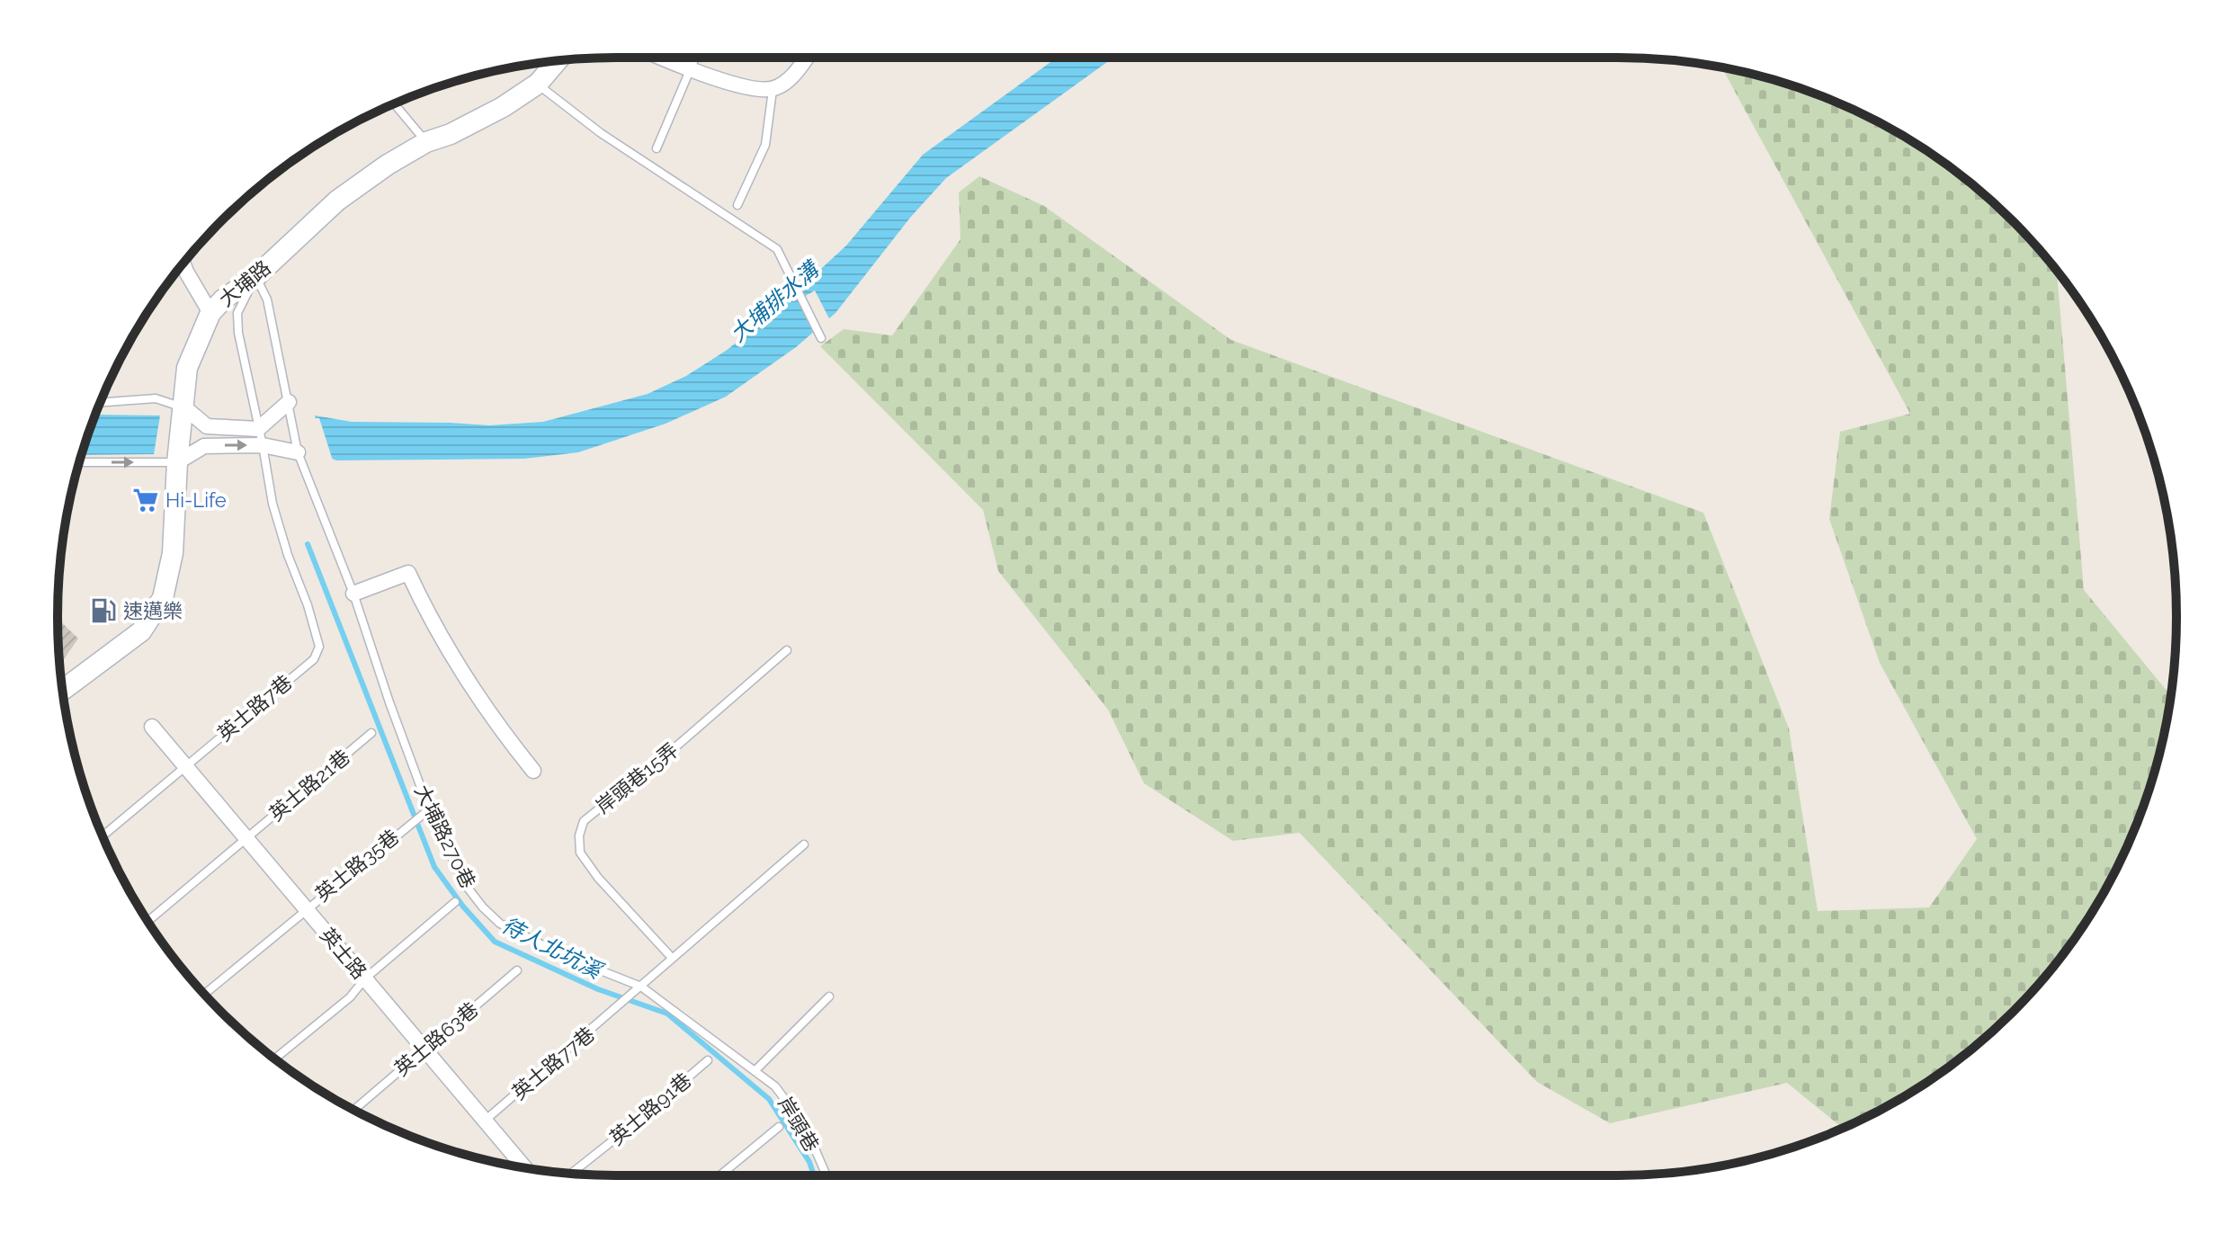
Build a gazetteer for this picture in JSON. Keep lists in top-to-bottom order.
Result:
{
  "streets": {
    "main road": ["大埔路"],
    "street": ["英士路"],
    "lane": [
      "英士路7巷",
      "岸頭巷15弄",
      "英士路21巷",
      "大埔路270巷",
      "英士路35巷",
      "英士路63巷",
      "英士路77巷",
      "英士路91巷",
      "岸頭巷"
    ]
  },
  "crossings": [
    ["大埔路", "大埔路270巷"],
    ["英士路7巷", "英士路"],
    ["英士路21巷", "英士路"],
    ["大埔路270巷", "英士路35巷"],
    ["大埔路270巷", "英士路77巷"],
    ["英士路35巷", "英士路"],
    ["英士路", "英士路63巷"],
    ["英士路", "英士路77巷"]
  ],
  "water": ["大埔排水溝", "待人北坑溪"],
  "places": {
    "supermarket": ["Hi-Life"],
    "fuel station": ["速邁樂"]
  }
}
